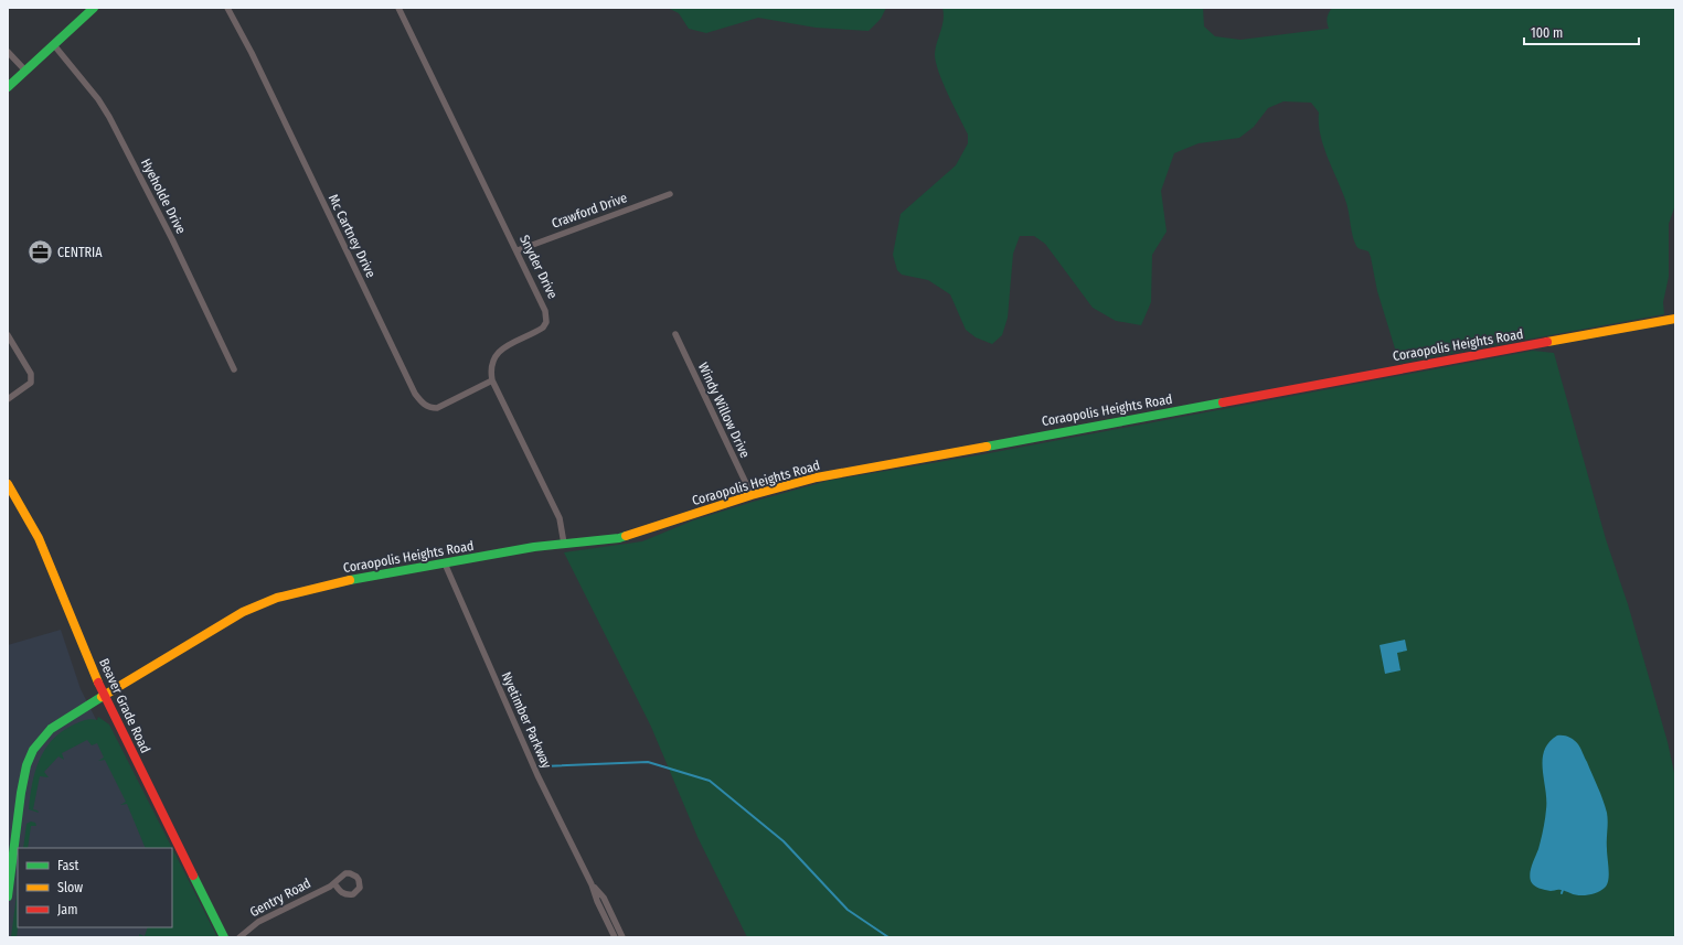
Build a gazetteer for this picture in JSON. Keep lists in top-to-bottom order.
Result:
{
  "streets": {
    "street": [
      "Hyeholde Drive",
      "Crawford Drive",
      "Mc Cartney Drive",
      "Snyder Drive",
      "Coraopolis Heights Road",
      "Windy Willow Drive",
      "Beaver Grade Road",
      "Nyetimber Parkway",
      "Gentry Road"
    ]
  },
  "crossings": [
    ["Crawford Drive", "Snyder Drive"],
    ["Mc Cartney Drive", "Snyder Drive"],
    ["Coraopolis Heights Road", "Windy Willow Drive"],
    ["Coraopolis Heights Road", "Beaver Grade Road"],
    ["Coraopolis Heights Road", "Nyetimber Parkway"]
  ],
  "places": {
    "office": ["CENTRIA"]
  },
  "legend": ["Fast", "Slow", "Jam"],
  "scale_bar": "100 m"
}
